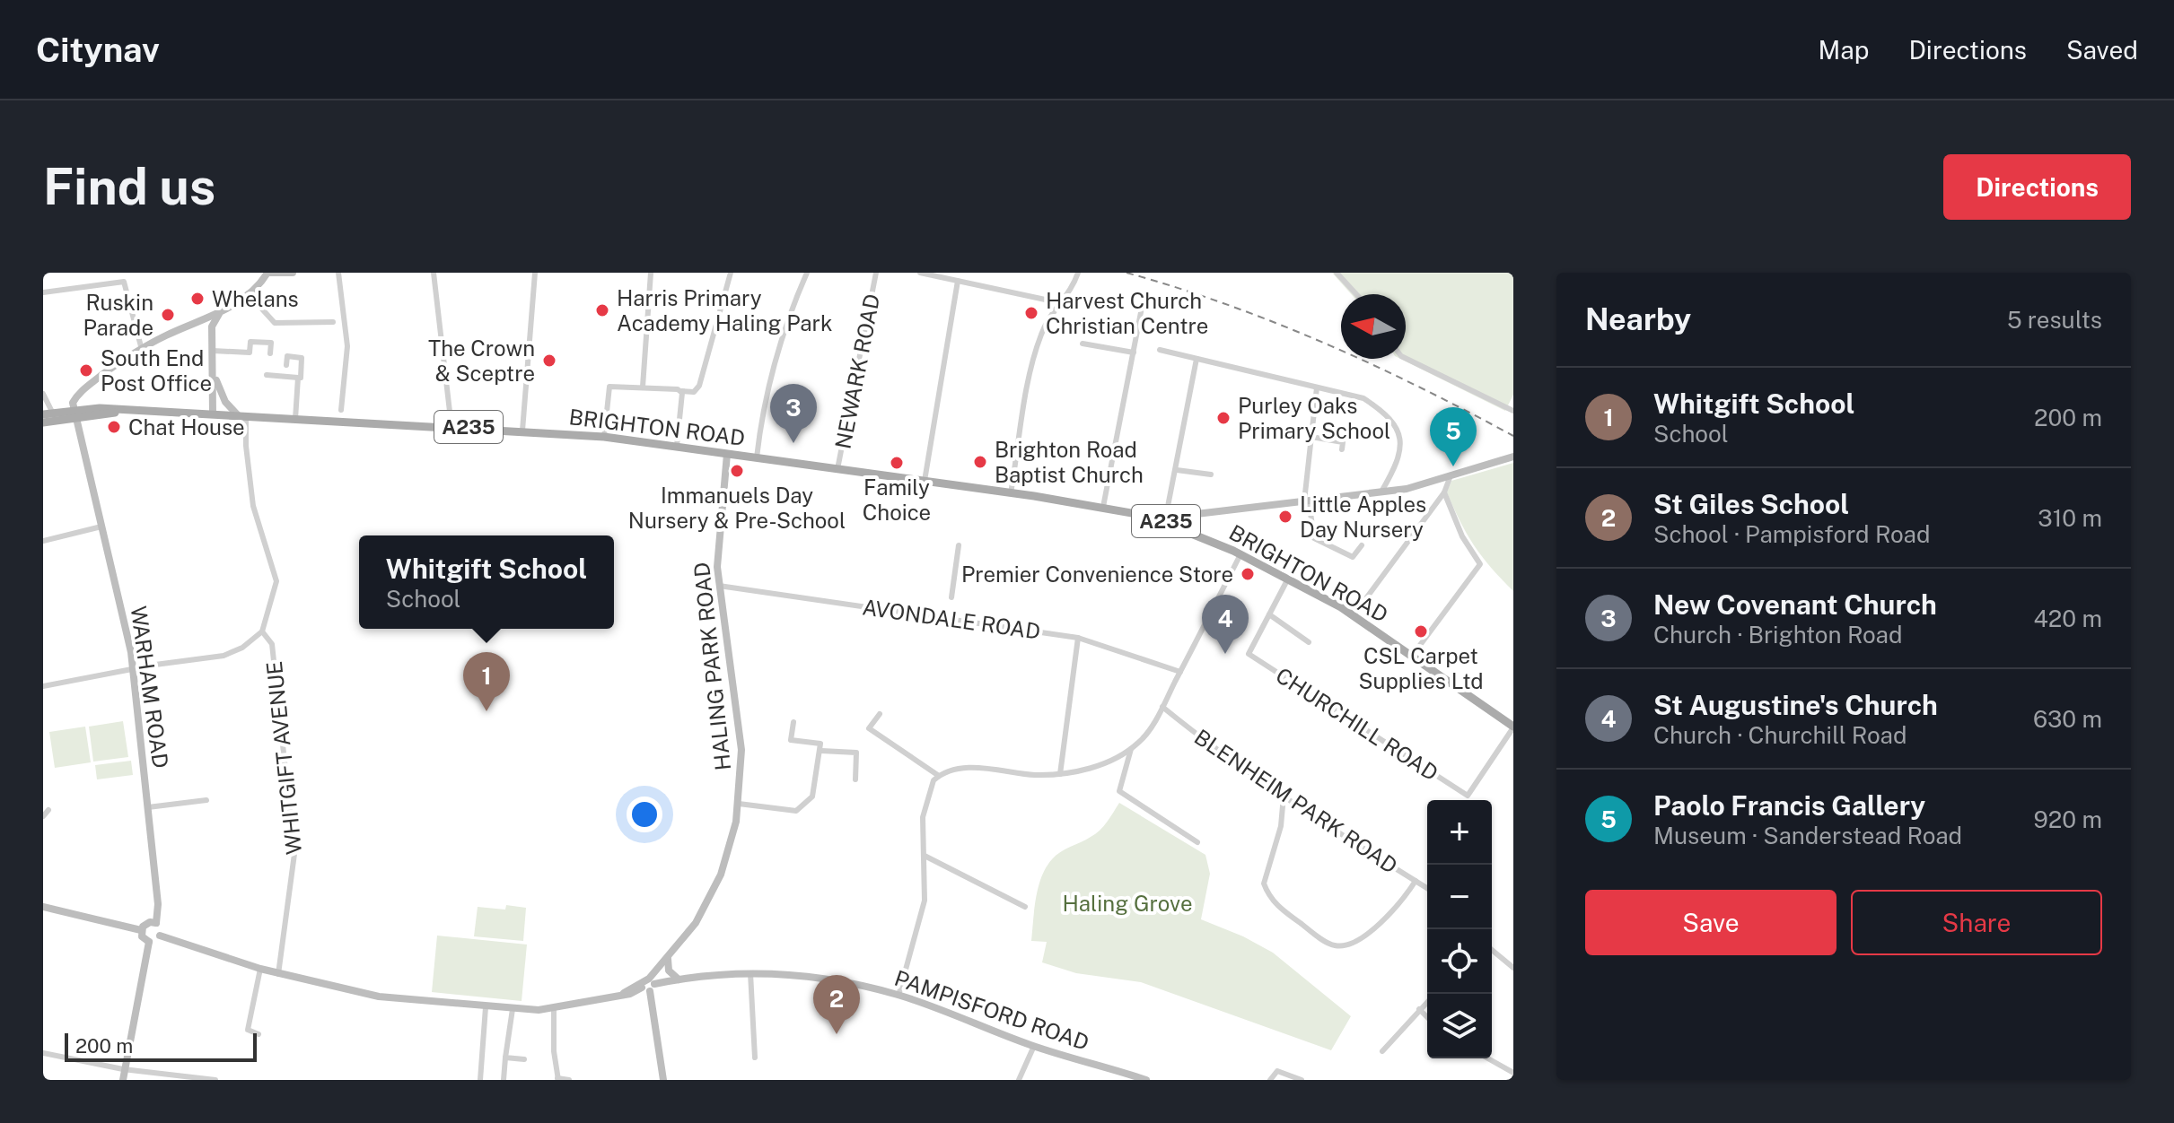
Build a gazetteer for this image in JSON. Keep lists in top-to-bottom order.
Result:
{
  "streets": {
    "main road": ["A235", "BRIGHTON ROAD"],
    "street": [
      "NEWARK ROAD",
      "AVONDALE ROAD",
      "HALING PARK ROAD",
      "WARHAM ROAD",
      "CHURCHILL ROAD",
      "WHITGIFT AVENUE",
      "BLENHEIM PARK ROAD",
      "PAMPISFORD ROAD"
    ]
  },
  "crossings": [
    ["NEWARK ROAD", "BRIGHTON ROAD"],
    ["A235", "BRIGHTON ROAD"],
    ["A235", "WARHAM ROAD"],
    ["BRIGHTON ROAD", "HALING PARK ROAD"],
    ["BRIGHTON ROAD", "WARHAM ROAD"],
    ["BRIGHTON ROAD", "CHURCHILL ROAD"],
    ["AVONDALE ROAD", "HALING PARK ROAD"],
    ["HALING PARK ROAD", "WARHAM ROAD"],
    ["HALING PARK ROAD", "WHITGIFT AVENUE"],
    ["HALING PARK ROAD", "PAMPISFORD ROAD"]
  ],
  "parks": ["Haling Grove"],
  "places": [
    "Whelans",
    "Harris Primary Academy Haling Park",
    "Harvest Church Christian Centre",
    "Ruskin Parade",
    "The Crown & Sceptre",
    "South End Post Office",
    "Purley Oaks Primary School",
    "Chat House",
    "Brighton Road Baptist Church",
    "Family Choice",
    "Immanuels Day Nursery & Pre-School",
    "Little Apples Day Nursery",
    "Premier Convenience Store",
    "CSL Carpet Supplies Ltd"
  ],
  "scale_bar": "200 m",
  "north": "left",
  "page": {
    "header": "Citynav",
    "nav": ["Map", "Directions", "Saved"],
    "buttons": [
      "Directions",
      ["Save", "Share"]
    ],
    "title": "Find us",
    "heading": ["Nearby", "5 results"],
    "list": [
      {
        "mark": "1",
        "name": "Whitgift School",
        "note": "School",
        "value": "200 m"
      },
      {
        "mark": "2",
        "name": "St Giles School",
        "note": "School · Pampisford Road",
        "value": "310 m"
      },
      {
        "mark": "3",
        "name": "New Covenant Church",
        "note": "Church · Brighton Road",
        "value": "420 m"
      },
      {
        "mark": "4",
        "name": "St Augustine's Church",
        "note": "Church · Churchill Road",
        "value": "630 m"
      },
      {
        "mark": "5",
        "name": "Paolo Francis Gallery",
        "note": "Museum · Sanderstead Road",
        "value": "920 m"
      }
    ],
    "pins": [
      "3",
      "5",
      "4",
      "1",
      "2"
    ],
    "popup": ["Whitgift School", "School"],
    "map_buttons": ["+", "−"],
    "scale": "200 m"
  }
}
